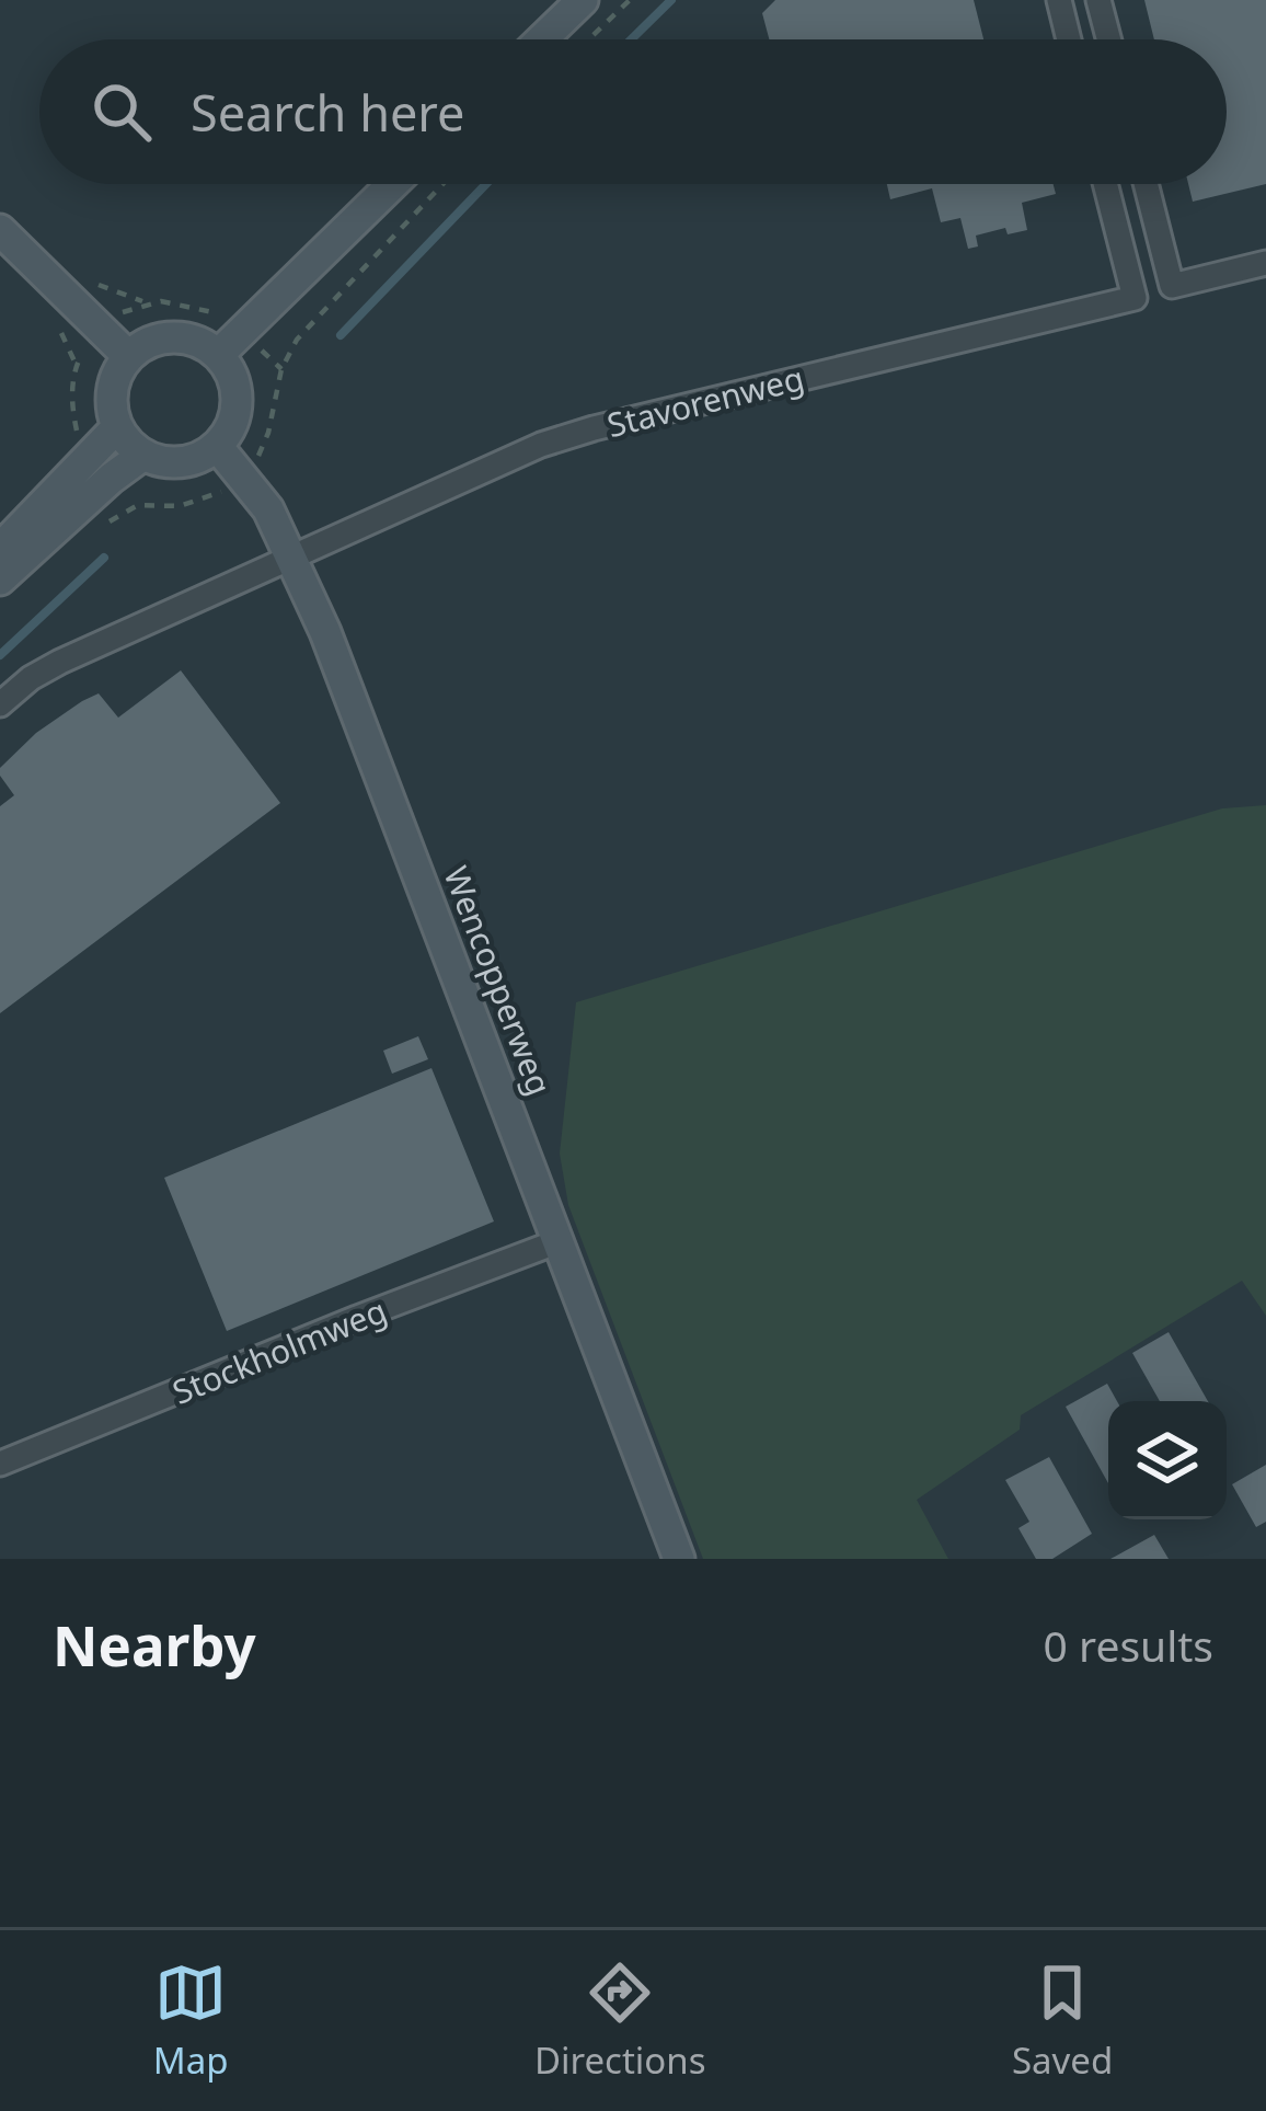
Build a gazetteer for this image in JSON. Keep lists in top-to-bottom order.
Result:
{
  "streets": {
    "street": ["Stavorenweg", "Wencopperweg", "Stockholmweg"]
  },
  "crossings": [
    ["Stavorenweg", "Wencopperweg"],
    ["Wencopperweg", "Stockholmweg"]
  ],
  "page": {
    "search": "Search here",
    "heading": ["Nearby", "0 results"],
    "nav": ["Map", "Directions", "Saved"]
  }
}
